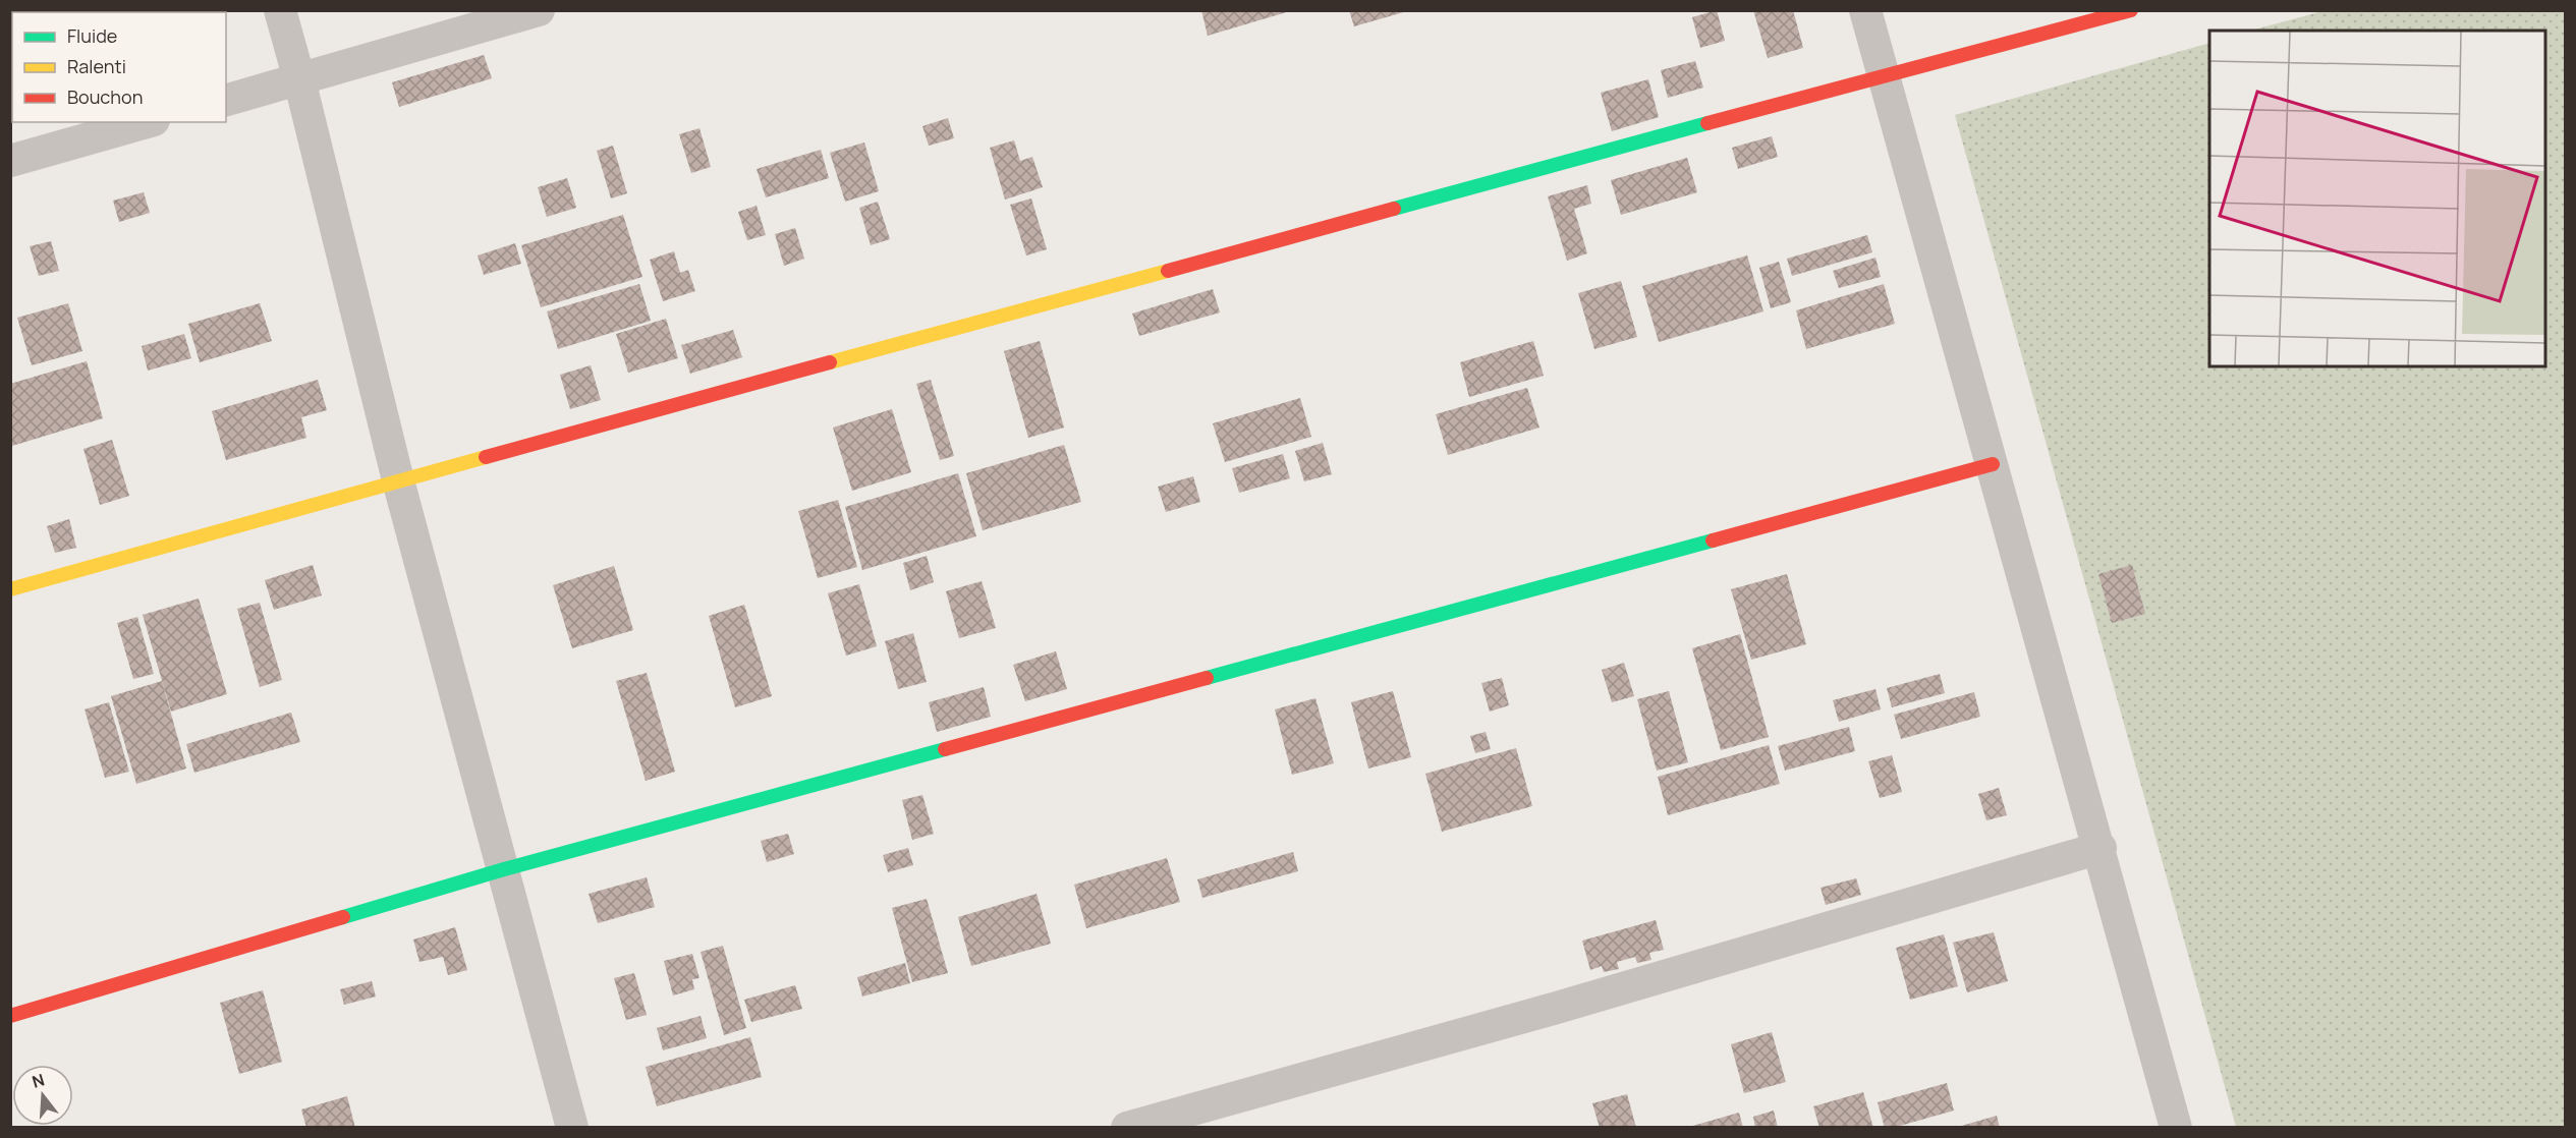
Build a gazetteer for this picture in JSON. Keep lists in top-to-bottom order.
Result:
{
  "legend": ["Fluide", "Ralenti", "Bouchon"],
  "north": "top"
}
